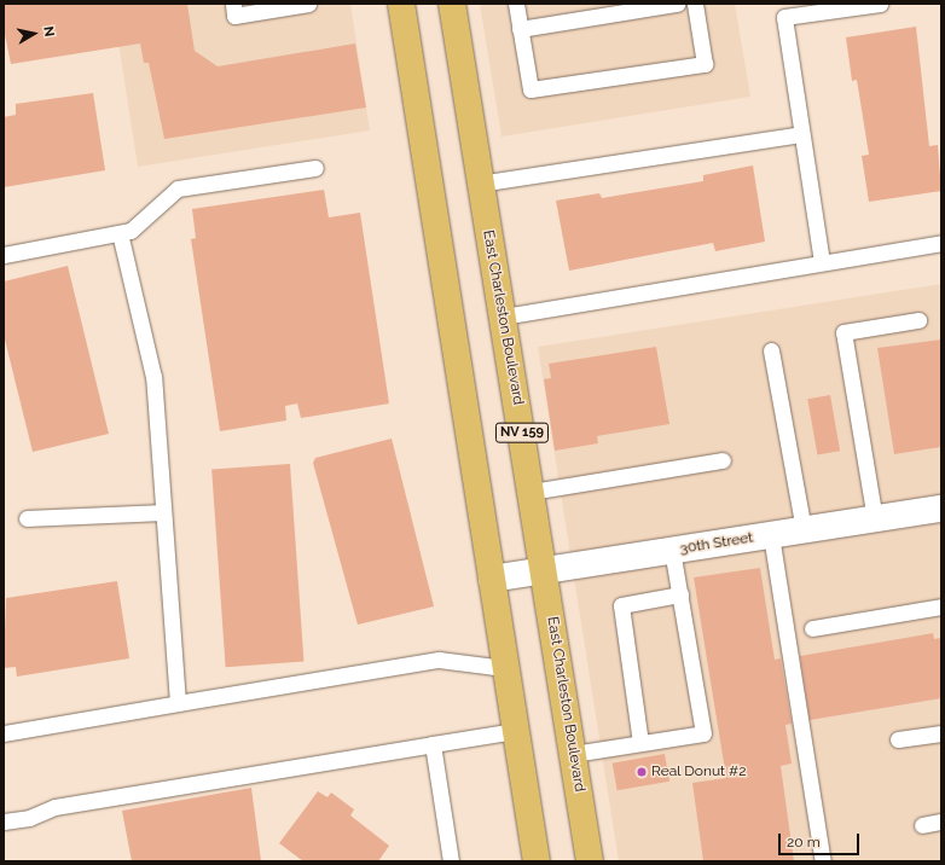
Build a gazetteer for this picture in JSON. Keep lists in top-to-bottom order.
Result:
{
  "streets": {
    "main road": ["East Charleston Boulevard", "NV 159"],
    "street": ["30th Street"]
  },
  "crossings": [
    ["East Charleston Boulevard", "30th Street"]
  ],
  "places": ["Real Donut #2"],
  "scale_bar": "20 m",
  "north": "right"
}
